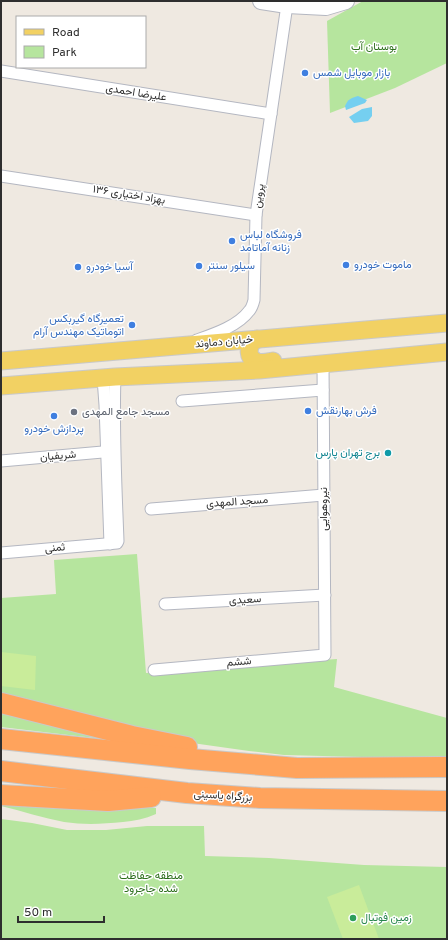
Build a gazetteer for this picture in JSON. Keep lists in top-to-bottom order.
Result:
{
  "streets": {
    "highway": ["بزرگراه یاسینی"],
    "main road": ["خیابان دماوند"],
    "street": [
      "علیرضا احمدی",
      "بهزاد اختیاری ۱۳۶",
      "پروین",
      "شریفیان",
      "مسجد المهدی",
      "نیروهوایی",
      "ثمنی",
      "سعیدی",
      "ششم"
    ]
  },
  "crossings": [
    ["علیرضا احمدی", "پروین"],
    ["بهزاد اختیاری ۱۳۶", "پروین"],
    ["پروین", "خیابان دماوند"],
    ["شریفیان", "ثمنی"],
    ["مسجد المهدی", "نیروهوایی"],
    ["نیروهوایی", "سعیدی"],
    ["نیروهوایی", "ششم"]
  ],
  "parks": ["بوستان آب", "منطقه حفاظت شده جاجرود"],
  "places": [
    "بازار موبایل شمس",
    "فروشگاه لباس زنانه آماتامد",
    "ماموت خودرو",
    "سیلور سنتر",
    "آسیا خودرو",
    "تعمیرگاه گیربکس اتوماتیک مهندس آرام",
    "فرش بهارنقش",
    "مسجد جامع المهدی",
    "پردازش خودرو",
    "برج تهران پارس",
    "زمین فوتبال"
  ],
  "legend": ["Road", "Park"],
  "scale_bar": "50 m"
}
